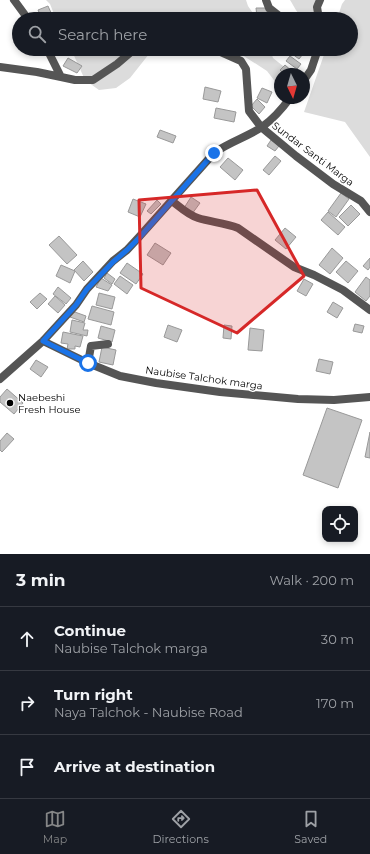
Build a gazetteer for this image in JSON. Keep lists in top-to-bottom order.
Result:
{
  "streets": {
    "street": ["Sundar Santi Marga", "Naubise Talchok marga"]
  },
  "places": ["Naebeshi Fresh House"],
  "north": "bottom",
  "page": {
    "search": "Search here",
    "heading": ["3 min", "Walk · 200 m"],
    "list": [
      ["Continue", "Naubise Talchok marga", "30 m"],
      ["Turn right", "Naya Talchok - Naubise Road", "170 m"],
      "Arrive at destination"
    ],
    "nav": ["Map", "Directions", "Saved"]
  }
}
